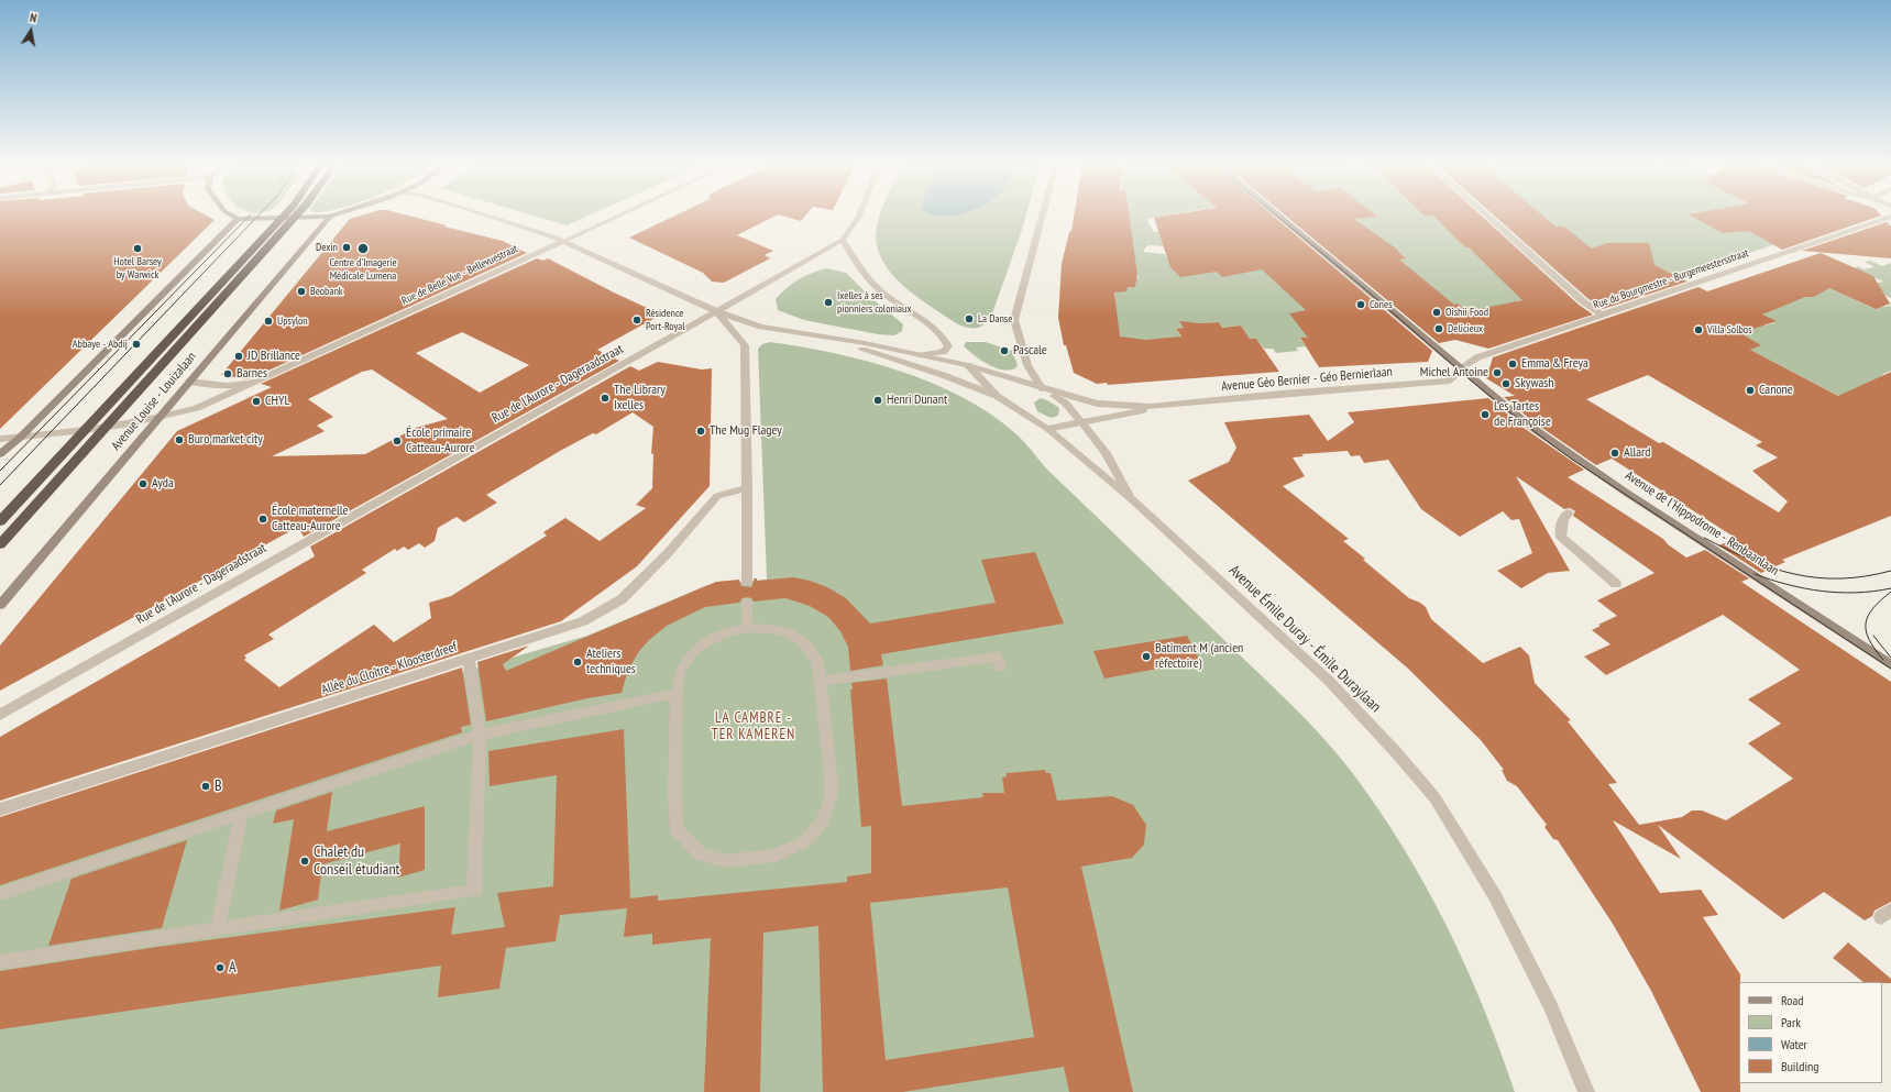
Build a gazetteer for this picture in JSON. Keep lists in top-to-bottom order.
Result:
{
  "streets": {
    "highway": ["Avenue Louise - Louizalaan"],
    "main road": ["Avenue de l'Hippodrome - Renbaanlaan"],
    "street": [
      "Rue de Belle Vue - Bellevuestraat",
      "Rue du Bourgmestre - Burgemeestersstraat",
      "Avenue Géo Bernier - Géo Bernierlaan",
      "Rue de l'Aurore - Dageraadstraat",
      "Avenue Émile Duray - Émile Duraylaan",
      "Allée du Cloître - Kloosterdreef"
    ]
  },
  "crossings": [
    ["Rue de Belle Vue - Bellevuestraat", "Avenue Louise - Louizalaan"],
    ["Rue du Bourgmestre - Burgemeestersstraat", "Avenue Géo Bernier - Géo Bernierlaan"],
    ["Rue du Bourgmestre - Burgemeestersstraat", "Avenue de l'Hippodrome - Renbaanlaan"],
    ["Avenue Géo Bernier - Géo Bernierlaan", "Avenue de l'Hippodrome - Renbaanlaan"],
    ["Avenue Géo Bernier - Géo Bernierlaan", "Avenue Émile Duray - Émile Duraylaan"]
  ],
  "districts": ["LA CAMBRE - TER KAMEREN"],
  "places": [
    "Dexin",
    "Hotel Barsey by Warwick",
    "Centre d'Imagerie Médicale Lumena",
    "Beobank",
    "Ixelles à ses pionniers coloniaux",
    "Cones",
    "Oishii Food",
    "La Danse",
    "Résidence Port-Royal",
    "Upsylon",
    "Delicieux",
    "Villa Solbos",
    "Abbaye - Abdij",
    "Pascale",
    "JD Brillance",
    "Emma & Freya",
    "Michel Antoine",
    "Barnes",
    "Skywash",
    "Canone",
    "The Library Ixelles",
    "Henri Dunant",
    "CHYL",
    "Les Tartes de Françoise",
    "The Mug Flagey",
    "Buro market city",
    "École primaire Catteau-Aurore",
    "Allard",
    "Ayda",
    "École maternelle Catteau-Aurore",
    "Batiment M (ancien réfectoire)",
    "Ateliers techniques",
    "B",
    "Chalet du Conseil étudiant",
    "A"
  ],
  "legend": [
    "Road",
    "Park",
    "Water",
    "Building"
  ],
  "north": "top"
}
